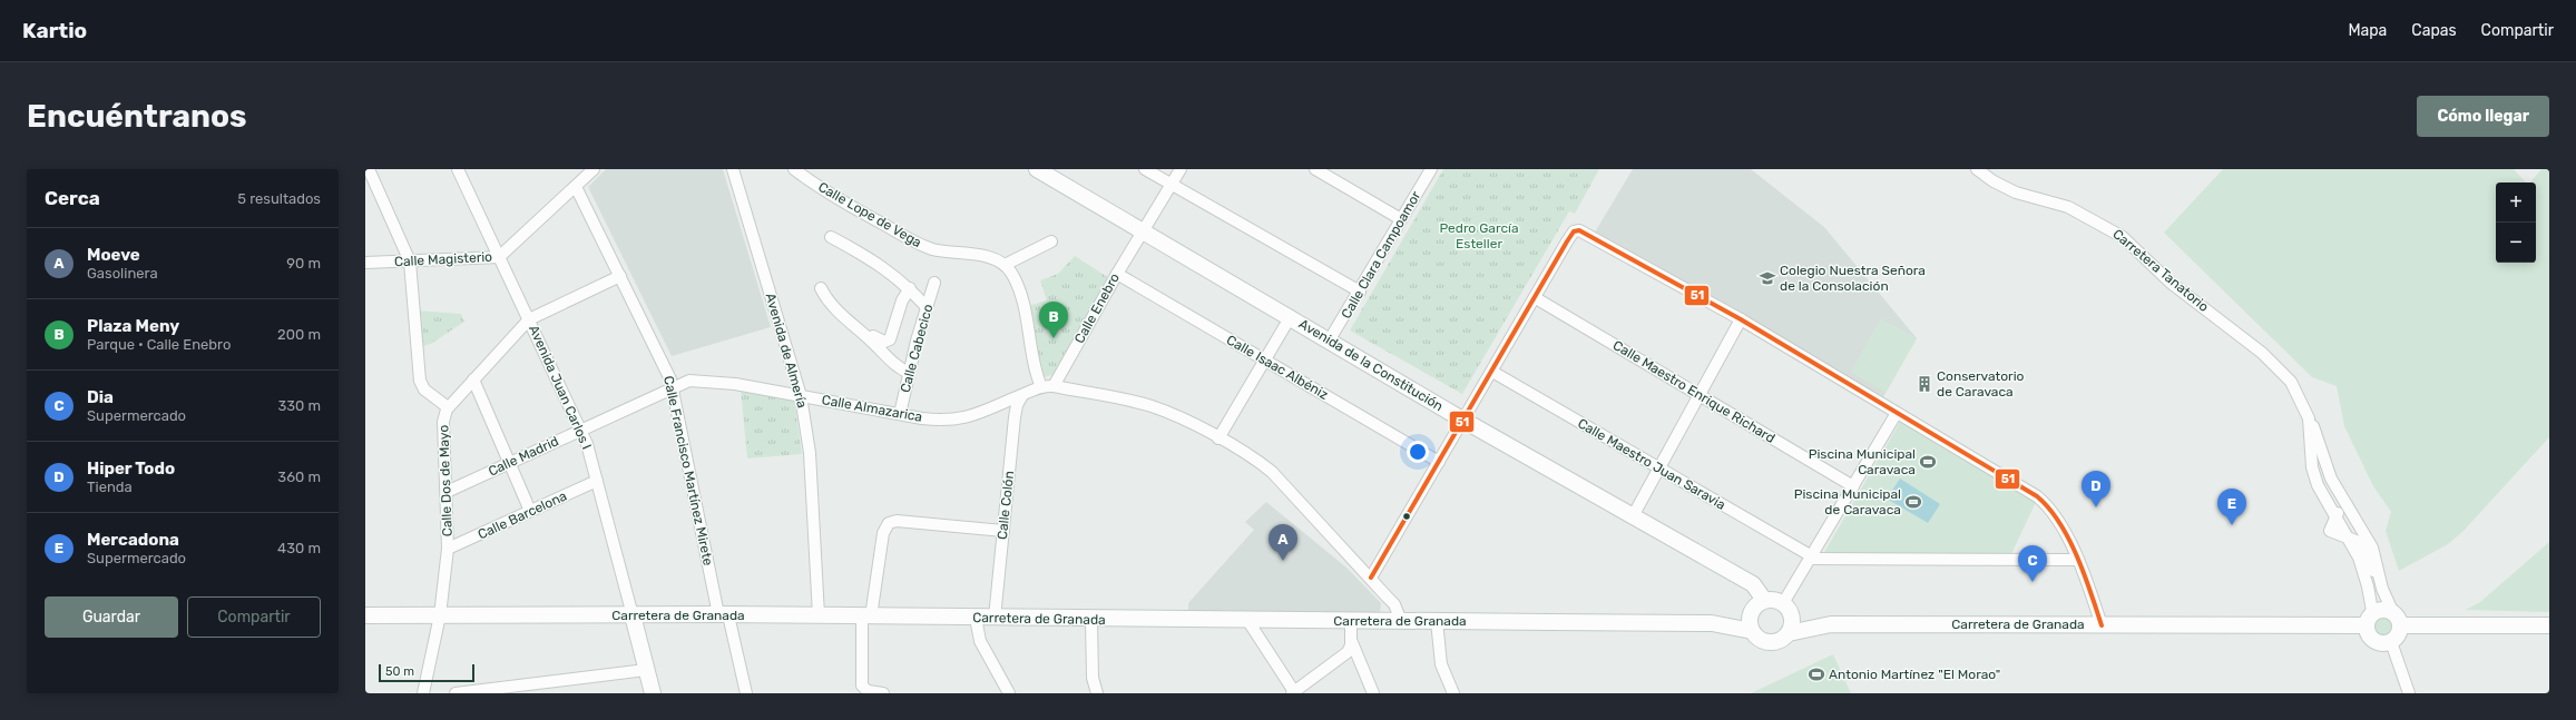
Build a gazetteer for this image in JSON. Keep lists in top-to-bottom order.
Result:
{
  "streets": {
    "main road": ["Avenida de la Constitución", "Avenida Juan Carlos I", "Carretera de Granada"],
    "street": [
      "Calle Lope de Vega",
      "Calle Clara Campoamor",
      "Calle Magisterio",
      "Carretera Tanatorio",
      "Calle Enebro",
      "Calle Cabecico",
      "Avenida de Almería",
      "Calle Isaac Albéniz",
      "Calle Maestro Enrique Richard",
      "Calle Almazarica",
      "Calle Madrid",
      "Calle Maestro Juan Saravia",
      "Calle Francisco Martínez Mirete",
      "Calle Dos de Mayo",
      "Calle Colón",
      "Calle Barcelona"
    ]
  },
  "crossings": [
    ["Calle Clara Campoamor", "Avenida de la Constitución"],
    ["Calle Magisterio", "Avenida Juan Carlos I"],
    ["Calle Magisterio", "Calle Francisco Martínez Mirete"],
    ["Calle Enebro", "Avenida de la Constitución"],
    ["Calle Enebro", "Calle Isaac Albéniz"],
    ["Calle Enebro", "Calle Almazarica"],
    ["Calle Cabecico", "Calle Almazarica"],
    ["Avenida de Almería", "Calle Almazarica"],
    ["Avenida de Almería", "Carretera de Granada"],
    ["Avenida de la Constitución", "Carretera de Granada"],
    ["Avenida Juan Carlos I", "Calle Madrid"],
    ["Avenida Juan Carlos I", "Calle Dos de Mayo"],
    ["Avenida Juan Carlos I", "Calle Barcelona"],
    ["Avenida Juan Carlos I", "Carretera de Granada"],
    ["Calle Almazarica", "Calle Madrid"],
    ["Calle Almazarica", "Calle Francisco Martínez Mirete"],
    ["Calle Almazarica", "Calle Colón"],
    ["Calle Almazarica", "Carretera de Granada"],
    ["Calle Madrid", "Calle Francisco Martínez Mirete"],
    ["Calle Madrid", "Calle Dos de Mayo"],
    ["Calle Francisco Martínez Mirete", "Calle Dos de Mayo"],
    ["Calle Francisco Martínez Mirete", "Carretera de Granada"],
    ["Calle Dos de Mayo", "Calle Barcelona"],
    ["Calle Dos de Mayo", "Carretera de Granada"],
    ["Calle Colón", "Carretera de Granada"]
  ],
  "parks": ["Pedro García Esteller"],
  "places": {
    "school or university": ["Colegio Nuestra Señora de la Consolación"],
    "building": ["Conservatorio de Caravaca"],
    "sports": ["Piscina Municipal Caravaca", "Piscina Municipal de Caravaca", "Antonio Martínez \"El Morao\""]
  },
  "lines": ["transit line 51"],
  "scale_bar": "50 m",
  "page": {
    "header": "Kartio",
    "nav": ["Mapa", "Capas", "Compartir"],
    "buttons": [
      "Cómo llegar",
      ["Guardar", "Compartir"]
    ],
    "title": "Encuéntranos",
    "heading": ["Cerca", "5 resultados"],
    "map_buttons": ["+", "−"],
    "list": [
      {
        "mark": "A",
        "name": "Moeve",
        "note": "Gasolinera",
        "value": "90 m"
      },
      {
        "mark": "B",
        "name": "Plaza Meny",
        "note": "Parque · Calle Enebro",
        "value": "200 m"
      },
      {
        "mark": "C",
        "name": "Dia",
        "note": "Supermercado",
        "value": "330 m"
      },
      {
        "mark": "D",
        "name": "Hiper Todo",
        "note": "Tienda",
        "value": "360 m"
      },
      {
        "mark": "E",
        "name": "Mercadona",
        "note": "Supermercado",
        "value": "430 m"
      }
    ],
    "pins": [
      "B",
      "D",
      "E",
      "A",
      "C"
    ],
    "scale": "50 m"
  }
}
